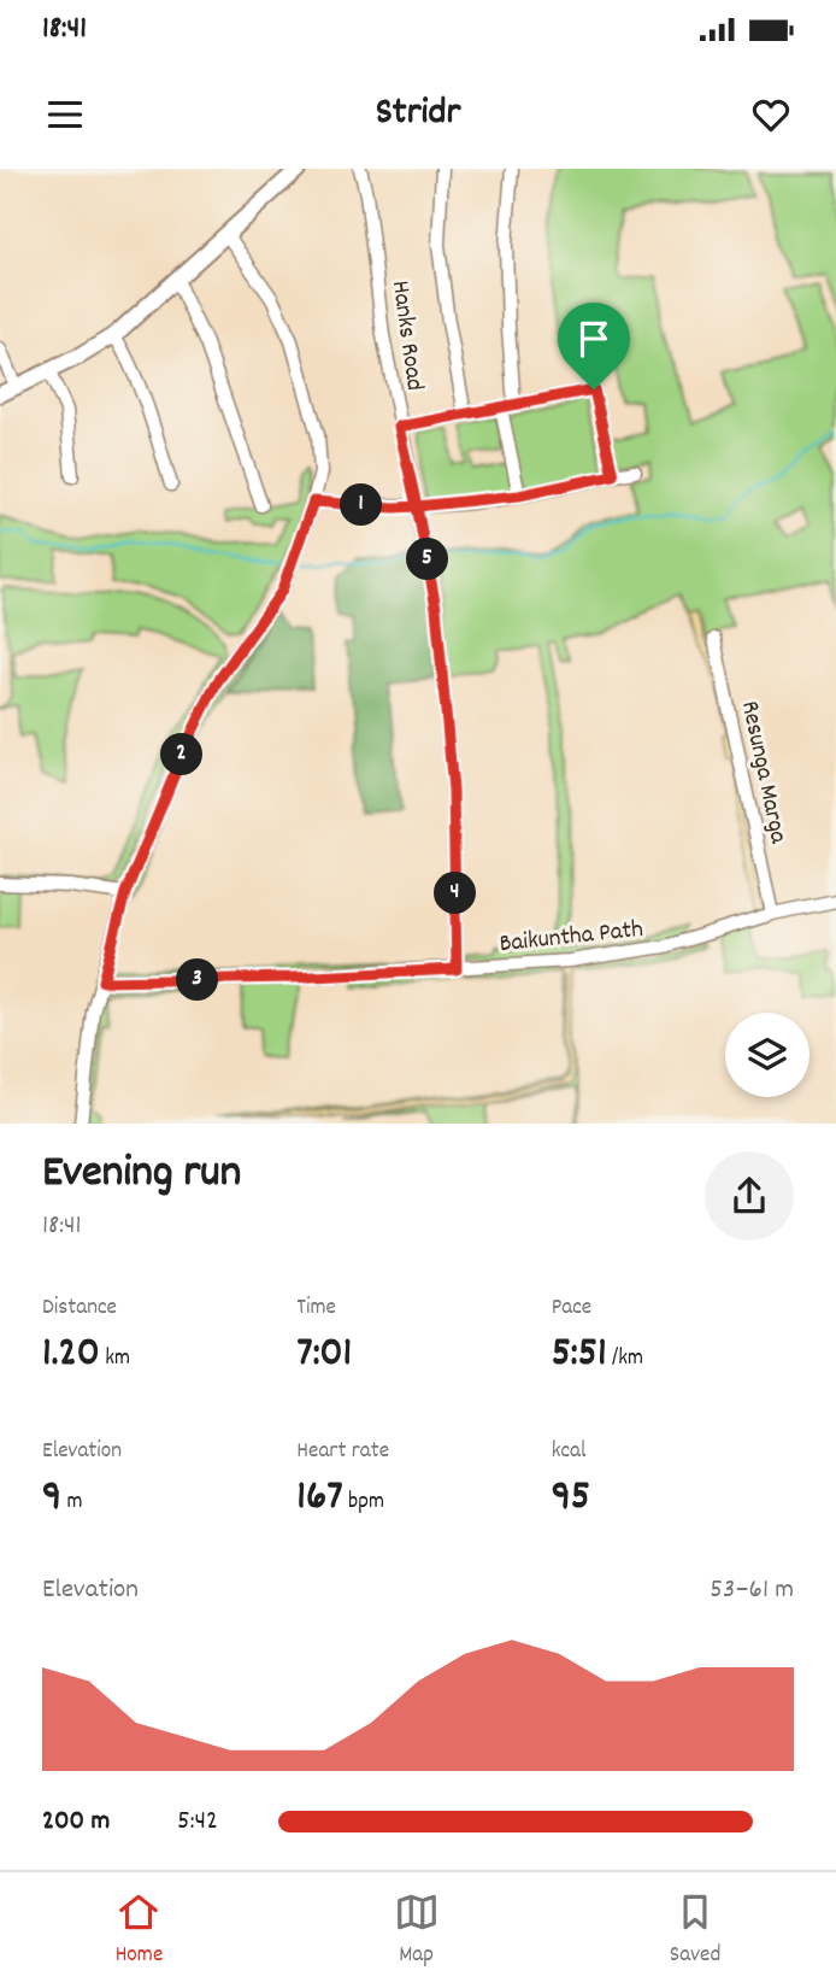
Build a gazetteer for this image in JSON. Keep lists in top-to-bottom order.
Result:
{
  "streets": {
    "street": ["Hanks Road", "Resunga Marga", "Baikuntha Path"]
  },
  "crossings": [
    ["Hanks Road", "Baikuntha Path"],
    ["Resunga Marga", "Baikuntha Path"]
  ],
  "page": {
    "status": "18:41",
    "header": "Stridr",
    "pins": [
      "1",
      "5",
      "2",
      "4",
      "3"
    ],
    "heading": ["Evening run", "18:41"],
    "stats": [
      ["Distance", "1.20 km"],
      ["Time", "7:01"],
      ["Pace", "5:51 /km"],
      ["Elevation", "9 m"],
      ["Heart rate", "167 bpm"],
      ["kcal", "95"]
    ],
    "chart": ["Elevation", "53–61 m"],
    "list": [
      {
        "name": "200 m",
        "note": "5:42"
      }
    ],
    "tabs": ["Home", "Map", "Saved"]
  }
}
